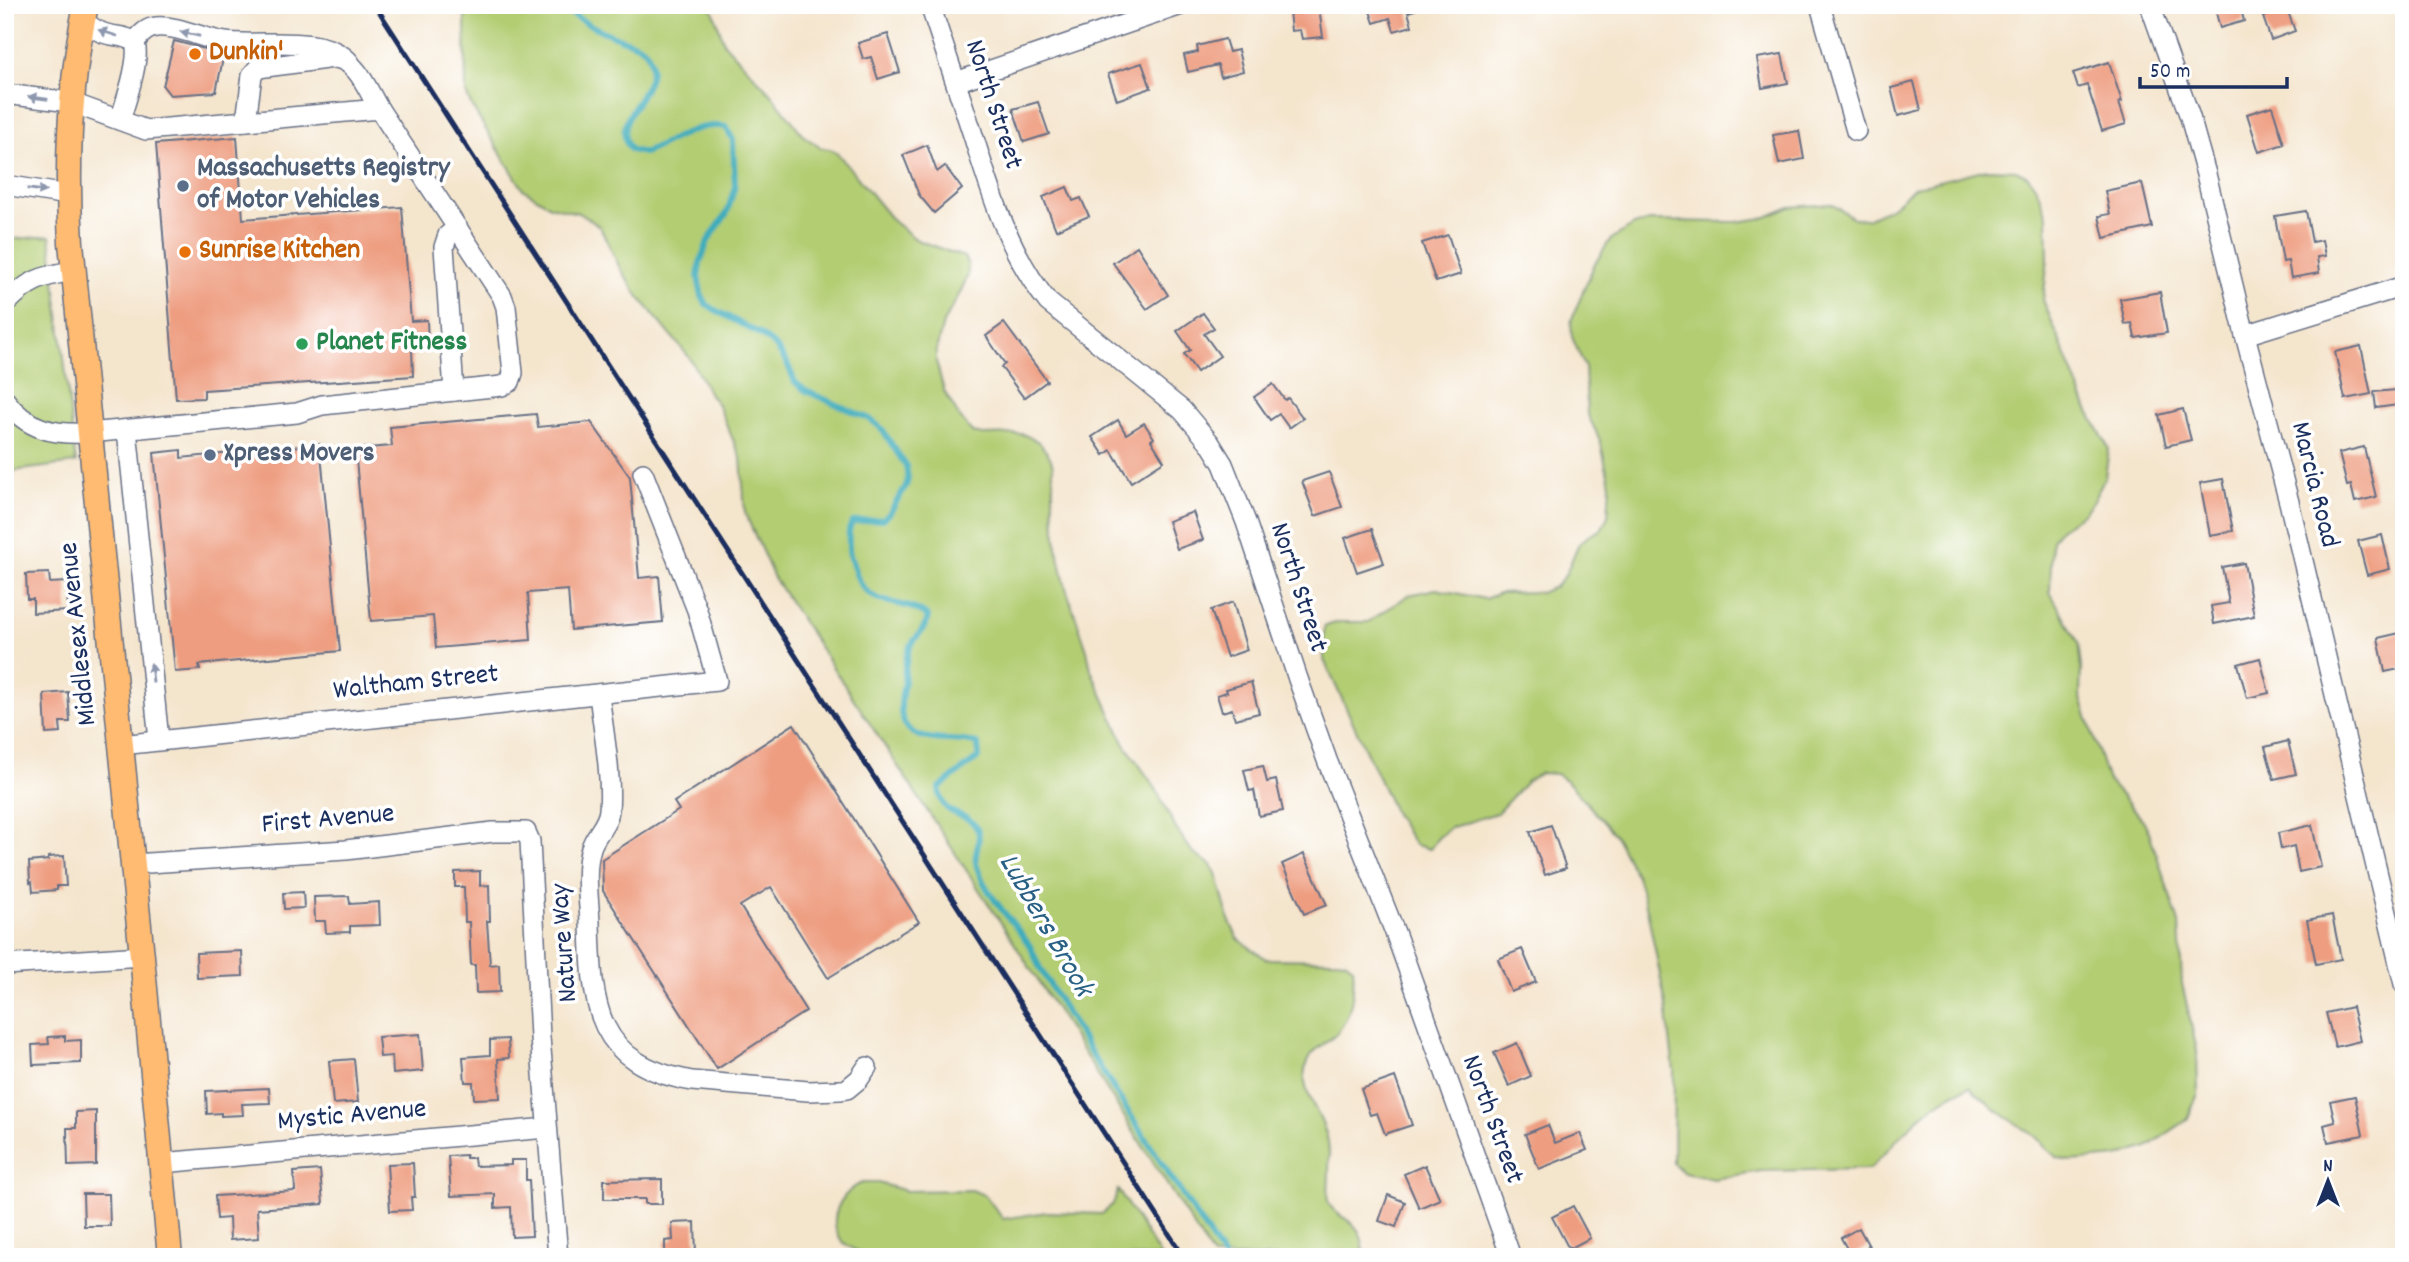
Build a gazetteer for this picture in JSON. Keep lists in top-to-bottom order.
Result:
{
  "streets": {
    "main road": ["Middlesex Avenue"],
    "street": [
      "North Street",
      "Marcia Road",
      "Waltham Street",
      "First Avenue",
      "Nature Way",
      "Mystic Avenue"
    ]
  },
  "crossings": [
    ["Middlesex Avenue", "Waltham Street"],
    ["Middlesex Avenue", "First Avenue"],
    ["Middlesex Avenue", "Mystic Avenue"],
    ["Waltham Street", "Nature Way"],
    ["First Avenue", "Mystic Avenue"]
  ],
  "water": ["Lubbers Brook"],
  "places": [
    "Dunkin'",
    "Massachusetts Registry of Motor Vehicles",
    "Sunrise Kitchen",
    "Planet Fitness",
    "Xpress Movers"
  ],
  "scale_bar": "50 m",
  "north": "top"
}
